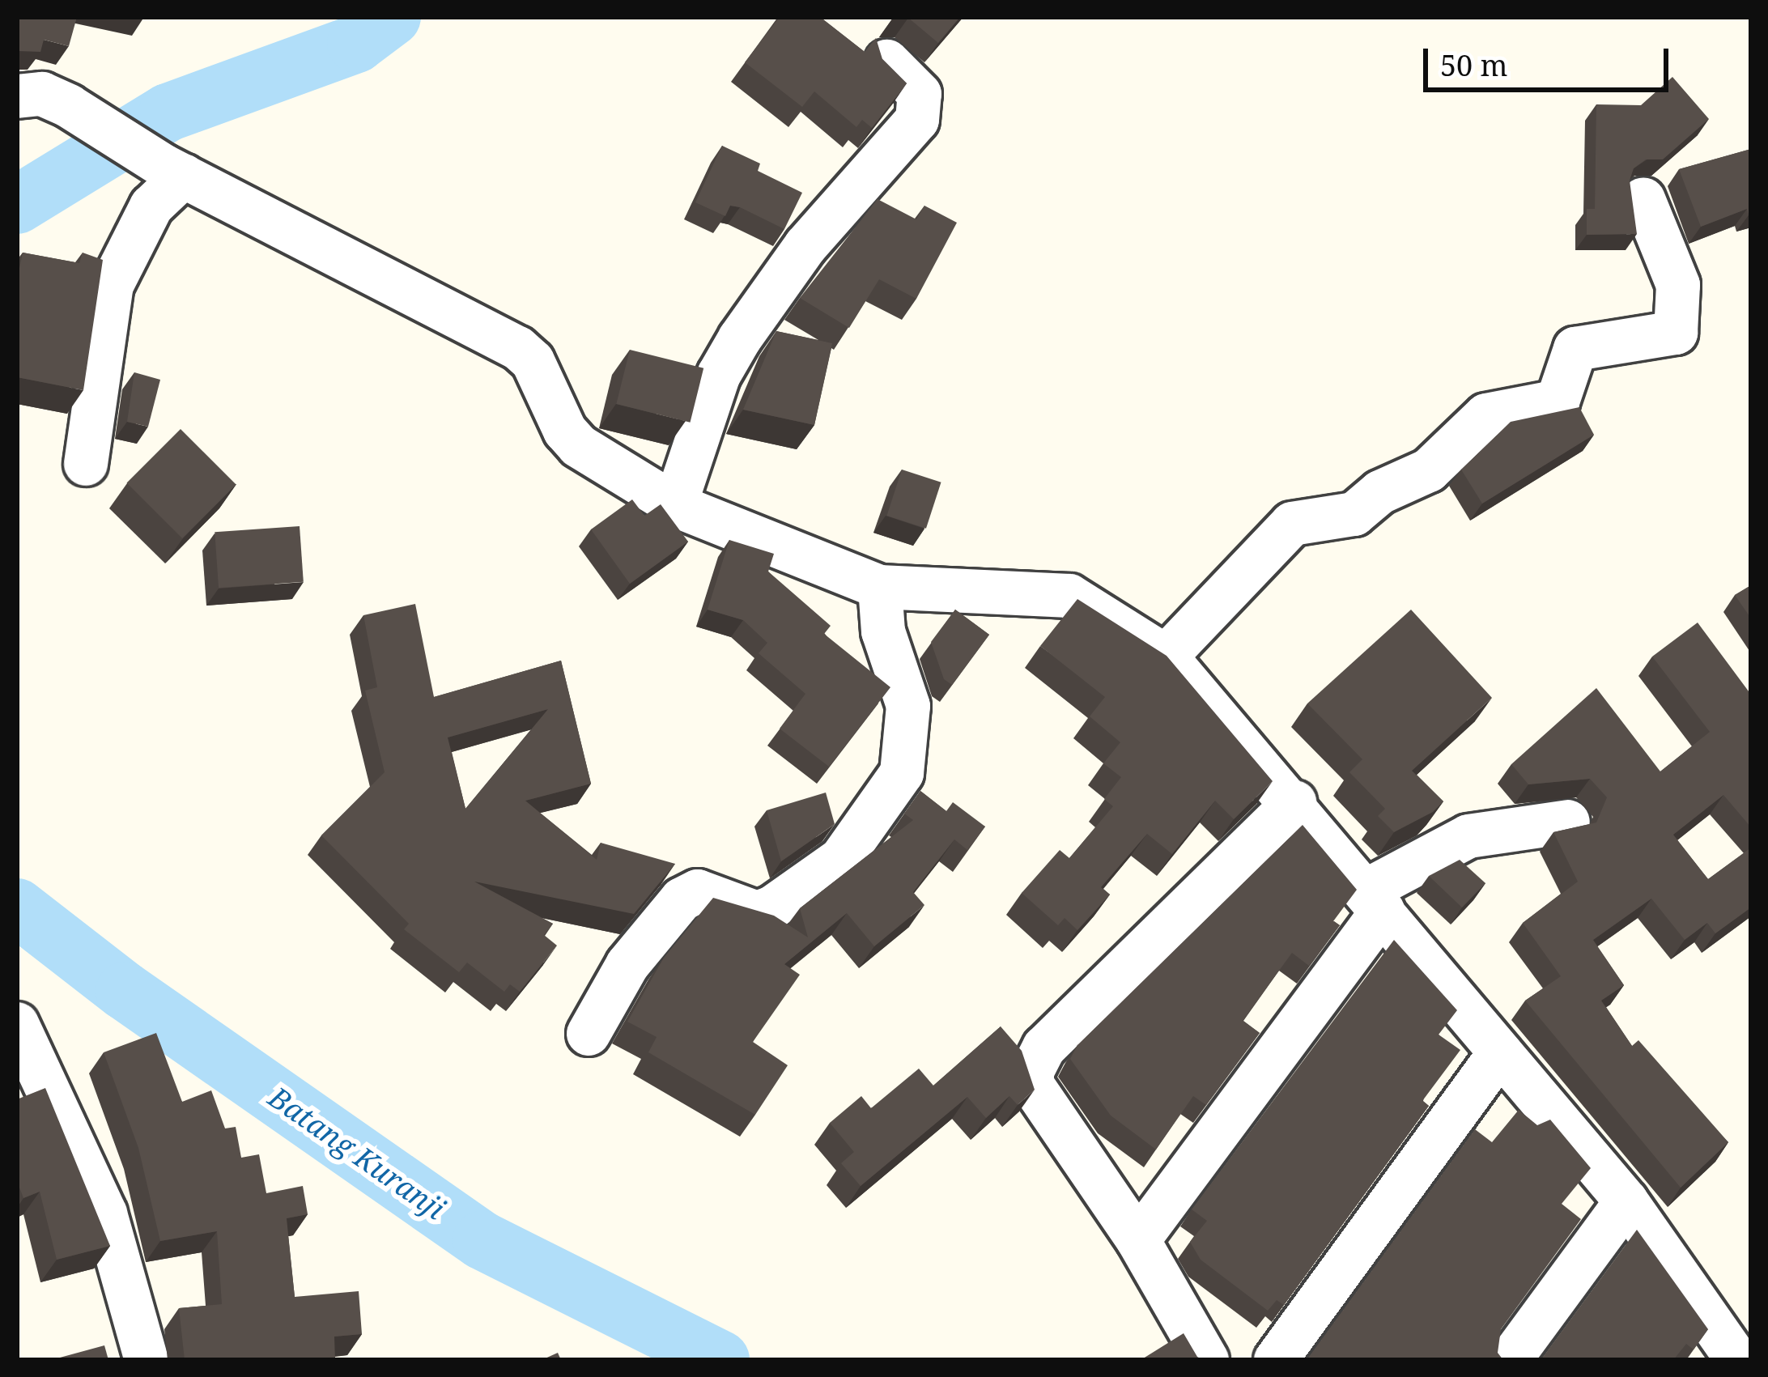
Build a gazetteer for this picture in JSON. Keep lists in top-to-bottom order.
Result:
{
  "water": ["Batang Kuranji"],
  "scale_bar": "50 m"
}
